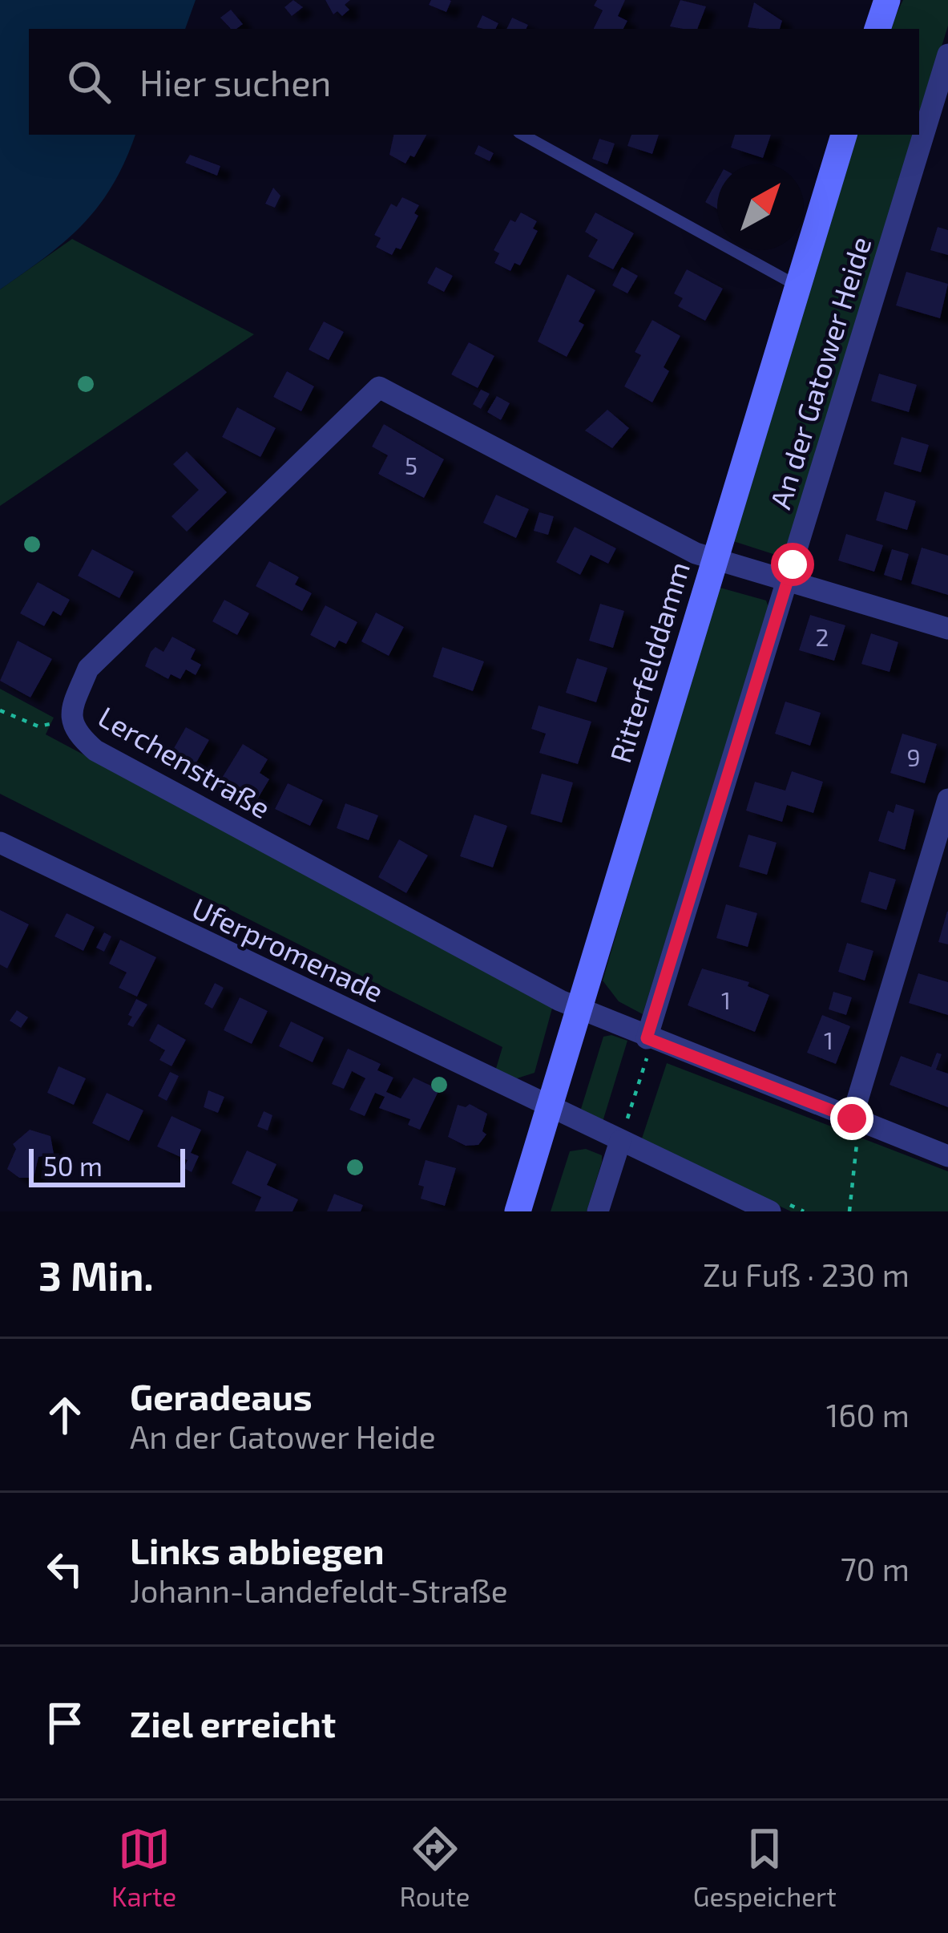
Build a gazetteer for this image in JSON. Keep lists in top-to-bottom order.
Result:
{
  "streets": {
    "main road": ["Ritterfelddamm"],
    "street": ["An der Gatower Heide", "Lerchenstraße", "Uferpromenade"]
  },
  "crossings": [
    ["An der Gatower Heide", "Lerchenstraße"],
    ["Ritterfelddamm", "Lerchenstraße"],
    ["Ritterfelddamm", "Uferpromenade"]
  ],
  "house_numbers": [
    "5",
    "2",
    "9",
    "1",
    "1"
  ],
  "scale_bar": "50 m",
  "north": "top right",
  "page": {
    "search": "Hier suchen",
    "scale": "50 m",
    "heading": ["3 Min.", "Zu Fuß · 230 m"],
    "list": [
      ["Geradeaus", "An der Gatower Heide", "160 m"],
      ["Links abbiegen", "Johann-Landefeldt-Straße", "70 m"],
      "Ziel erreicht"
    ],
    "nav": ["Karte", "Route", "Gespeichert"]
  }
}
